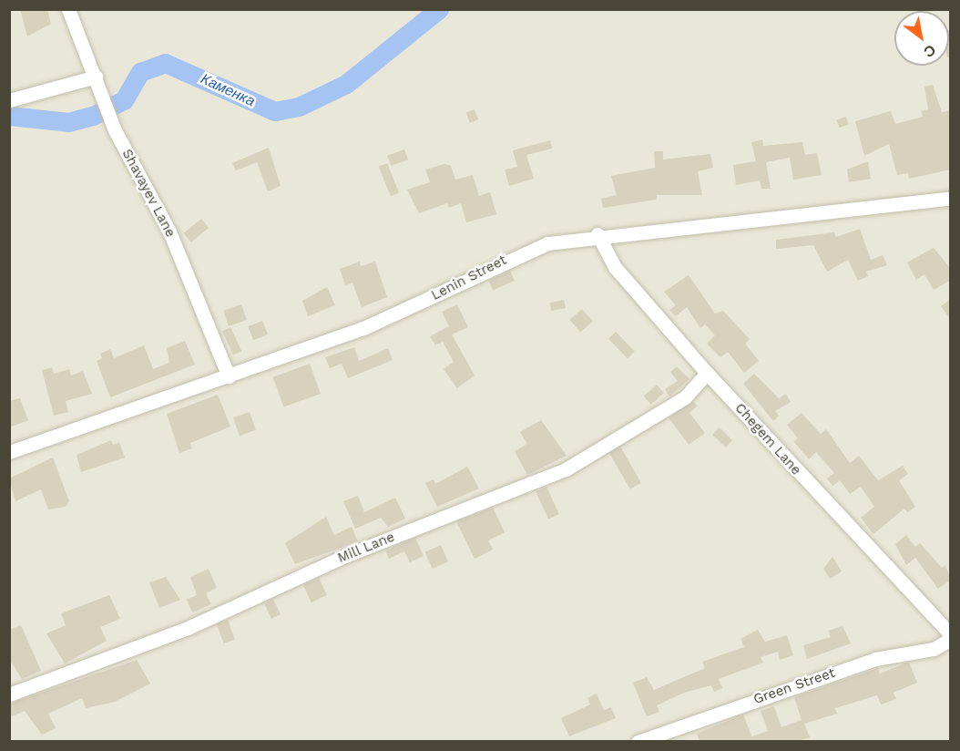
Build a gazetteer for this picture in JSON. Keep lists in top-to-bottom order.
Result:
{
  "streets": {
    "street": [
      "Shavayev Lane",
      "Lenin Street",
      "Chegem Lane",
      "Mill Lane",
      "Green Street"
    ]
  },
  "crossings": [
    ["Shavayev Lane", "Lenin Street"],
    ["Lenin Street", "Chegem Lane"],
    ["Chegem Lane", "Mill Lane"]
  ],
  "water": ["Каменка"],
  "north": "bottom right"
}
